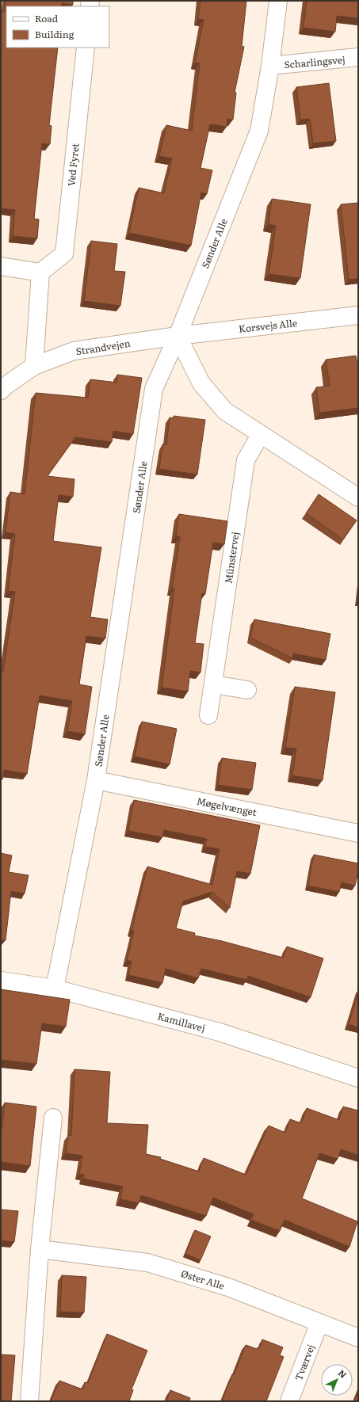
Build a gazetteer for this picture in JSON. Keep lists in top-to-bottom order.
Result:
{
  "streets": {
    "street": [
      "Scharlingsvej",
      "Ved Fyret",
      "Sønder Alle",
      "Korsvejs Alle",
      "Strandvejen",
      "Münstervej",
      "Møgelvænget",
      "Kamillavej",
      "Øster Alle",
      "Tværvej"
    ]
  },
  "crossings": [
    ["Scharlingsvej", "Sønder Alle"],
    ["Sønder Alle", "Korsvejs Alle"],
    ["Sønder Alle", "Strandvejen"],
    ["Sønder Alle", "Møgelvænget"],
    ["Sønder Alle", "Kamillavej"],
    ["Korsvejs Alle", "Strandvejen"],
    ["Øster Alle", "Tværvej"]
  ],
  "legend": ["Road", "Building"],
  "north": "top right"
}
